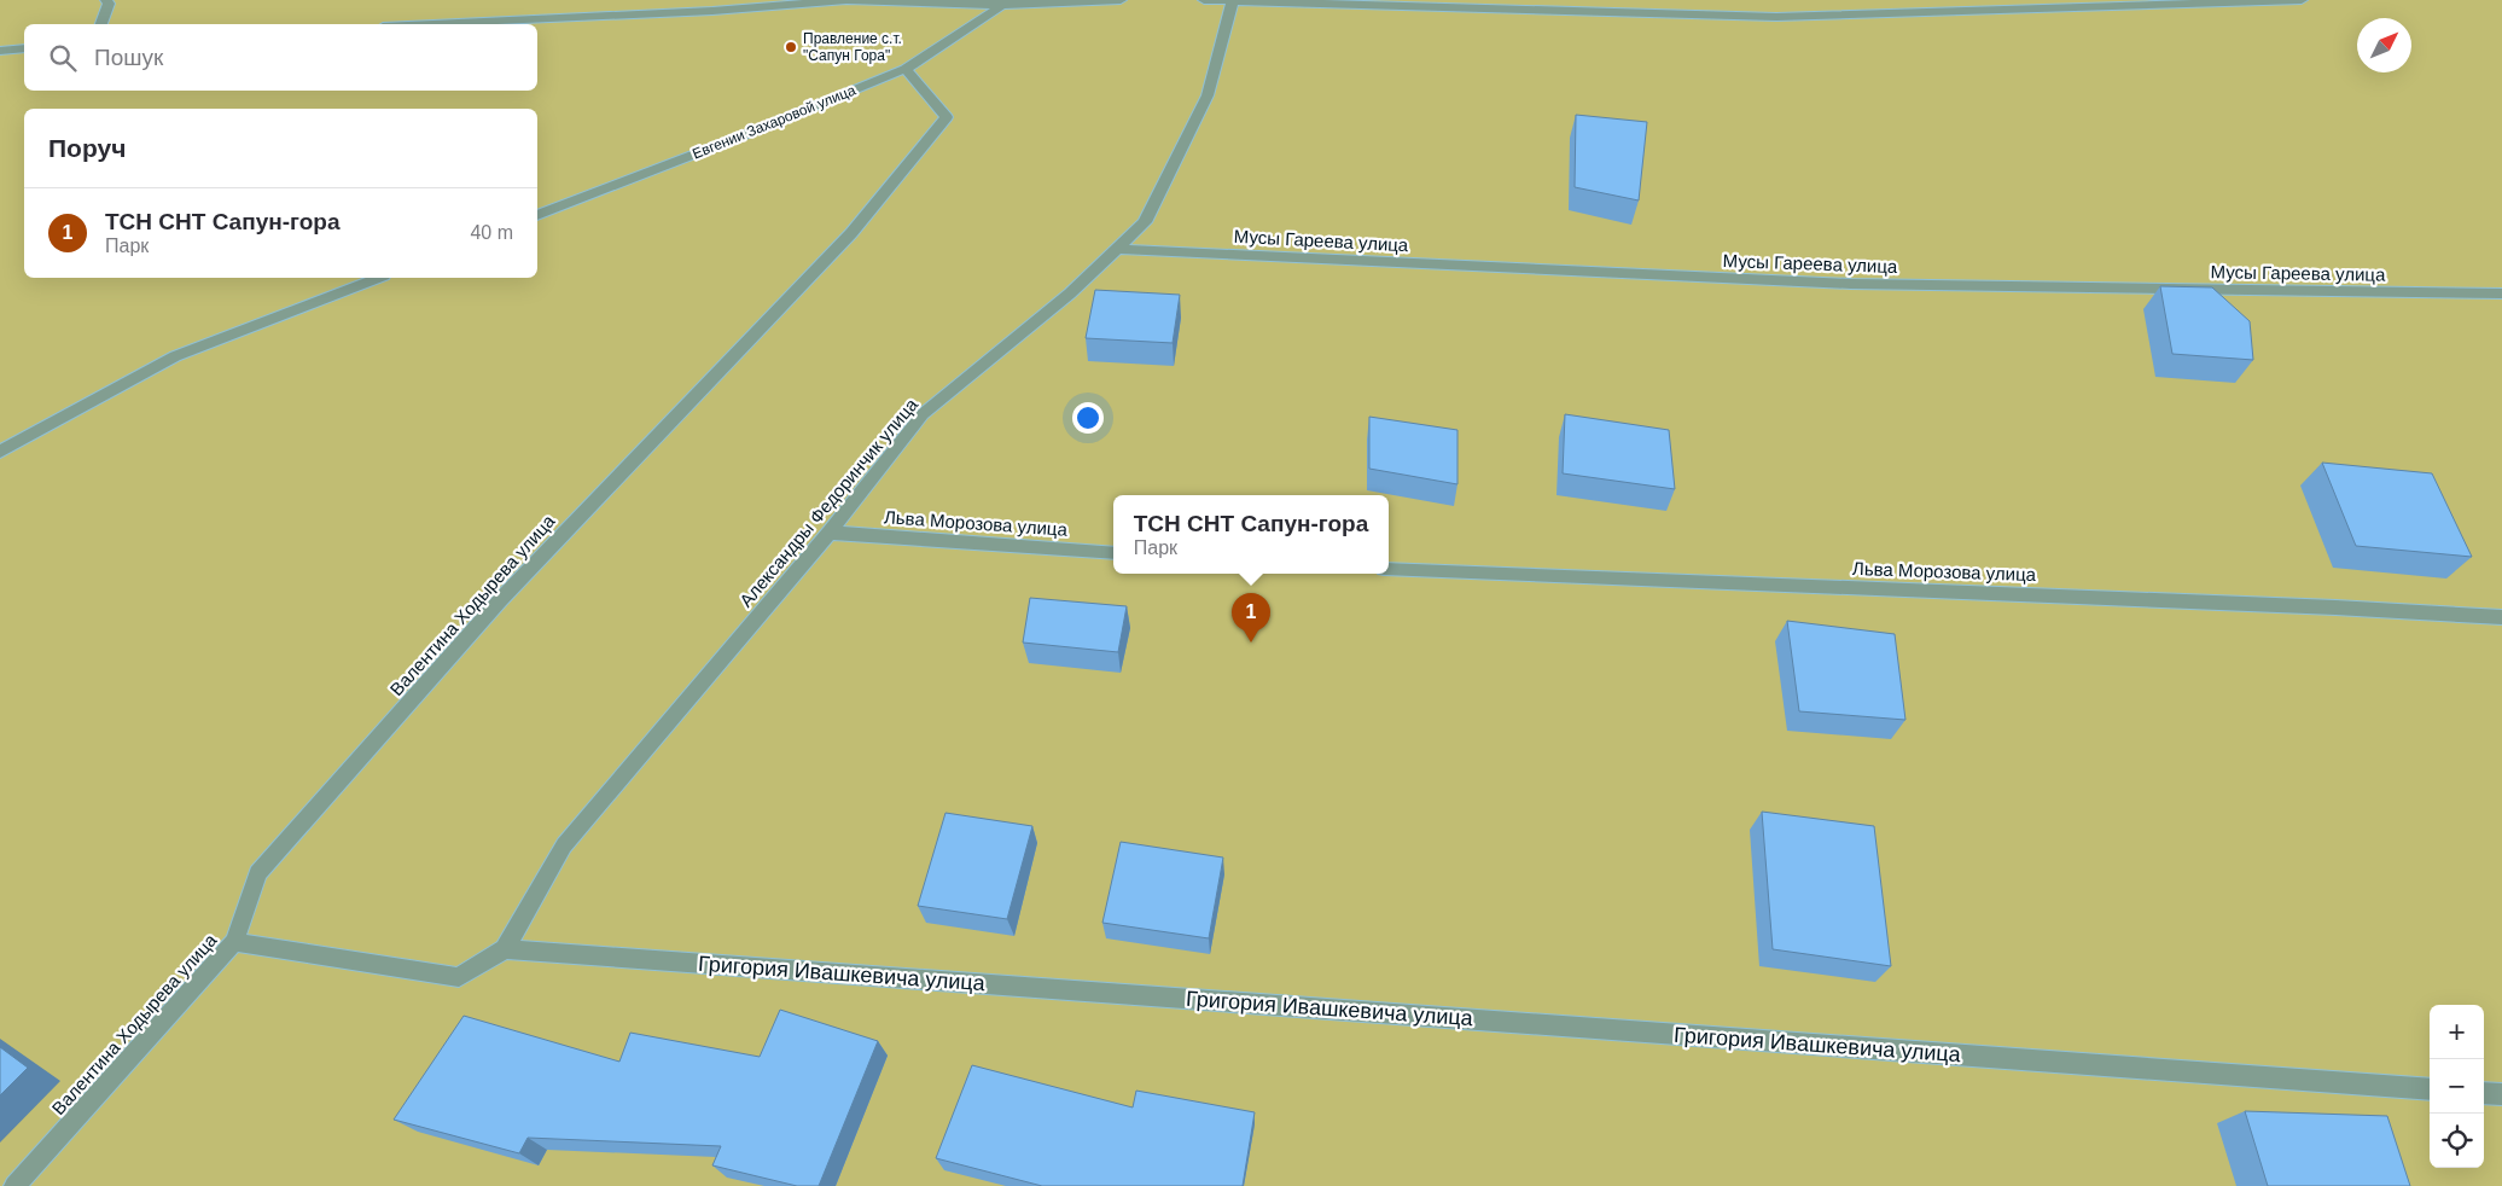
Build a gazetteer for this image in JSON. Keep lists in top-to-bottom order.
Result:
{
  "streets": {
    "lane": [
      "Евгении Захаровой улица",
      "Мусы Гареева улица",
      "Александры Федоринчик улица",
      "Льва Морозова улица",
      "Валентина Ходырева улица",
      "Григория Ивашкевича улица"
    ]
  },
  "crossings": [
    ["Евгении Захаровой улица", "Валентина Ходырева улица"],
    ["Мусы Гареева улица", "Александры Федоринчик улица"],
    ["Александры Федоринчик улица", "Льва Морозова улица"],
    ["Александры Федоринчик улица", "Григория Ивашкевича улица"]
  ],
  "places": ["Правление с.т. \"Сапун Гора\""],
  "north": "top right",
  "page": {
    "search": "Пошук",
    "heading": "Поруч",
    "list": [
      {
        "mark": "1",
        "name": "ТСН СНТ Сапун-гора",
        "note": "Парк",
        "value": "40 m"
      }
    ],
    "popup": ["ТСН СНТ Сапун-гора", "Парк"],
    "pins": "1",
    "map_buttons": ["+", "−"]
  }
}
